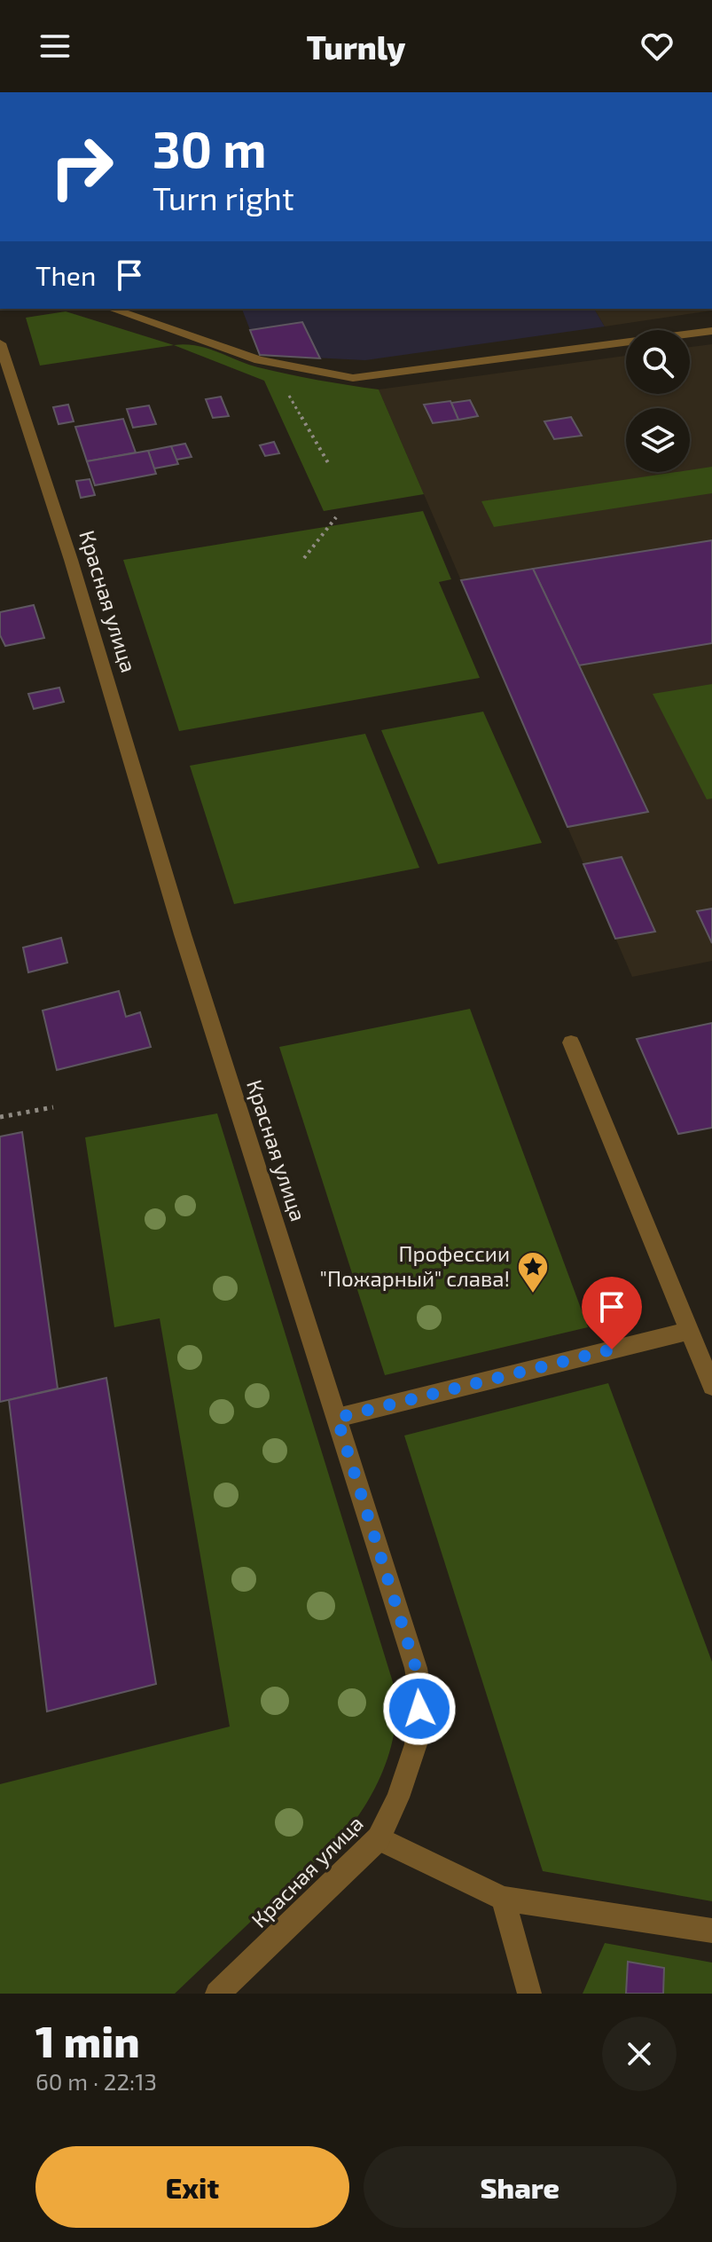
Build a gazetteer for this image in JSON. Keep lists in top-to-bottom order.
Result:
{
  "streets": {
    "street": ["Красная улица"]
  },
  "places": {
    "place": ["Профессии \"Пожарный\" слава!"]
  },
  "page": {
    "header": "Turnly",
    "turn": ["30 m", "Turn right"],
    "then": "Then",
    "heading": ["1 min", "60 m · 22:13"],
    "buttons": ["Exit", "Share"]
  }
}
